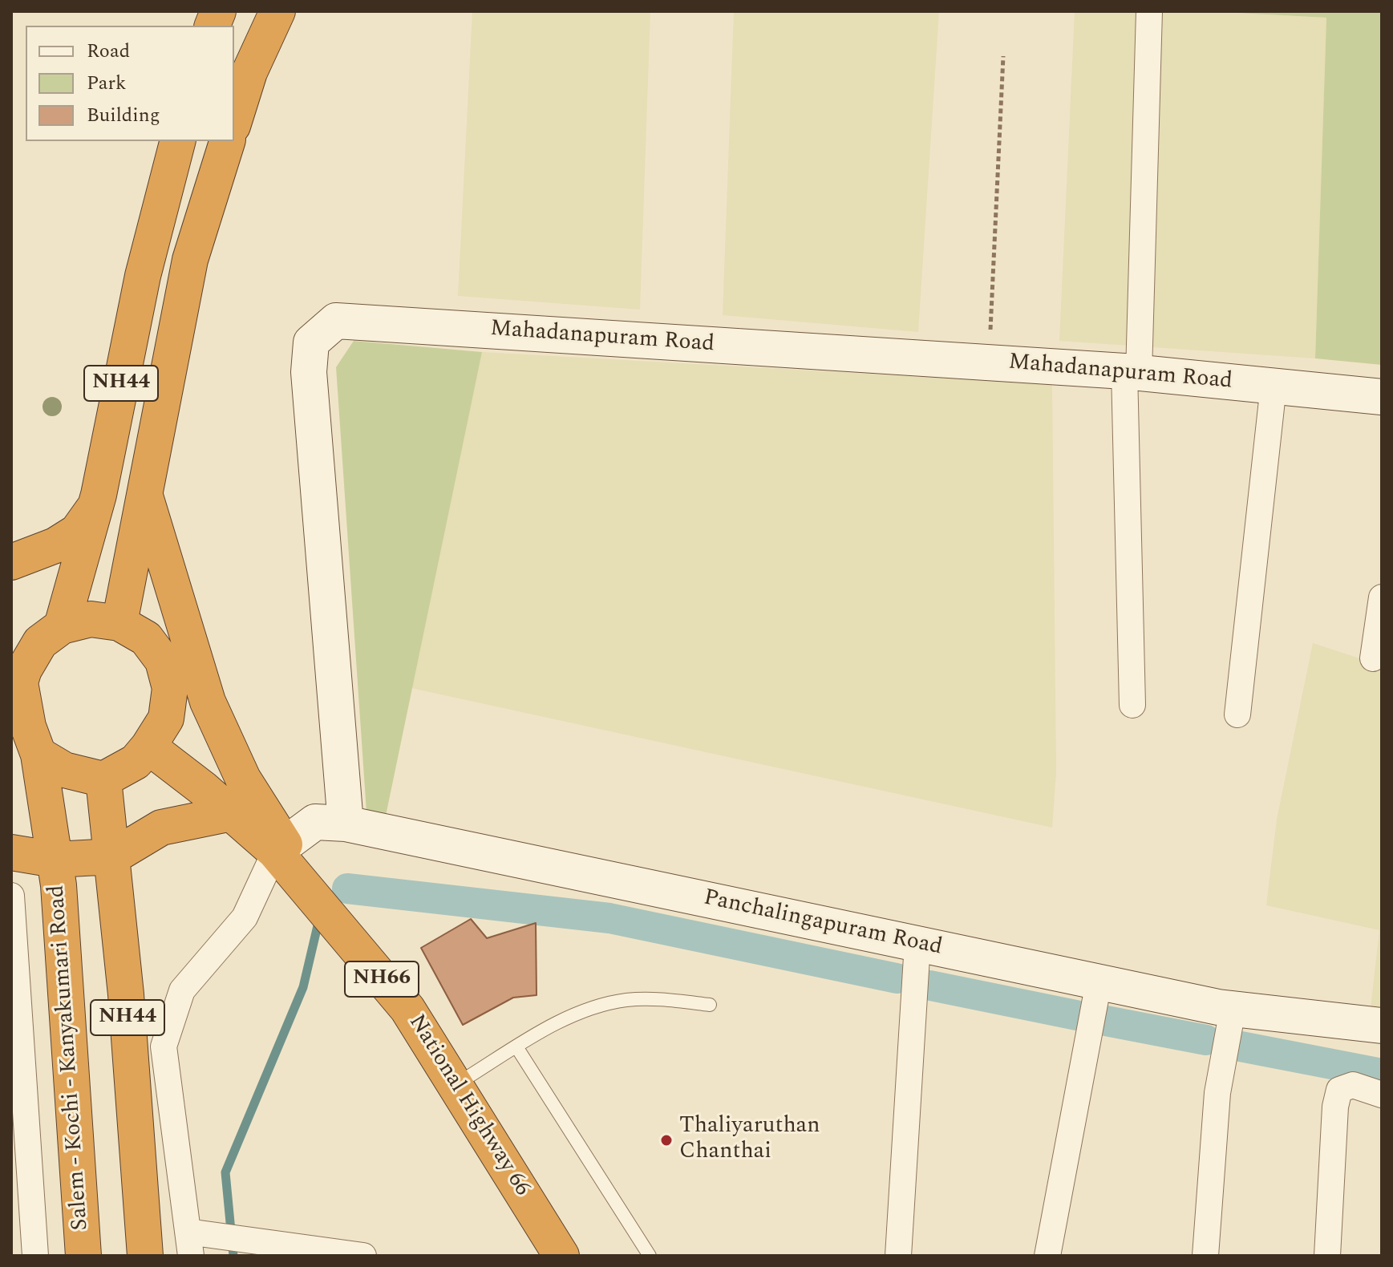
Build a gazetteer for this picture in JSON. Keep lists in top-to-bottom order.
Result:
{
  "streets": {
    "highway": [
      "NH44",
      "NH66",
      "Salem - Kochi - Kanyakumari Road",
      "National Highway 66"
    ],
    "street": ["Mahadanapuram Road", "Panchalingapuram Road"]
  },
  "crossings": [
    ["Mahadanapuram Road", "Panchalingapuram Road"],
    ["NH44", "Salem - Kochi - Kanyakumari Road"],
    ["NH44", "National Highway 66"],
    ["Panchalingapuram Road", "National Highway 66"]
  ],
  "places": ["Thaliyaruthan Chanthai"],
  "legend": ["Road", "Park", "Building"]
}
